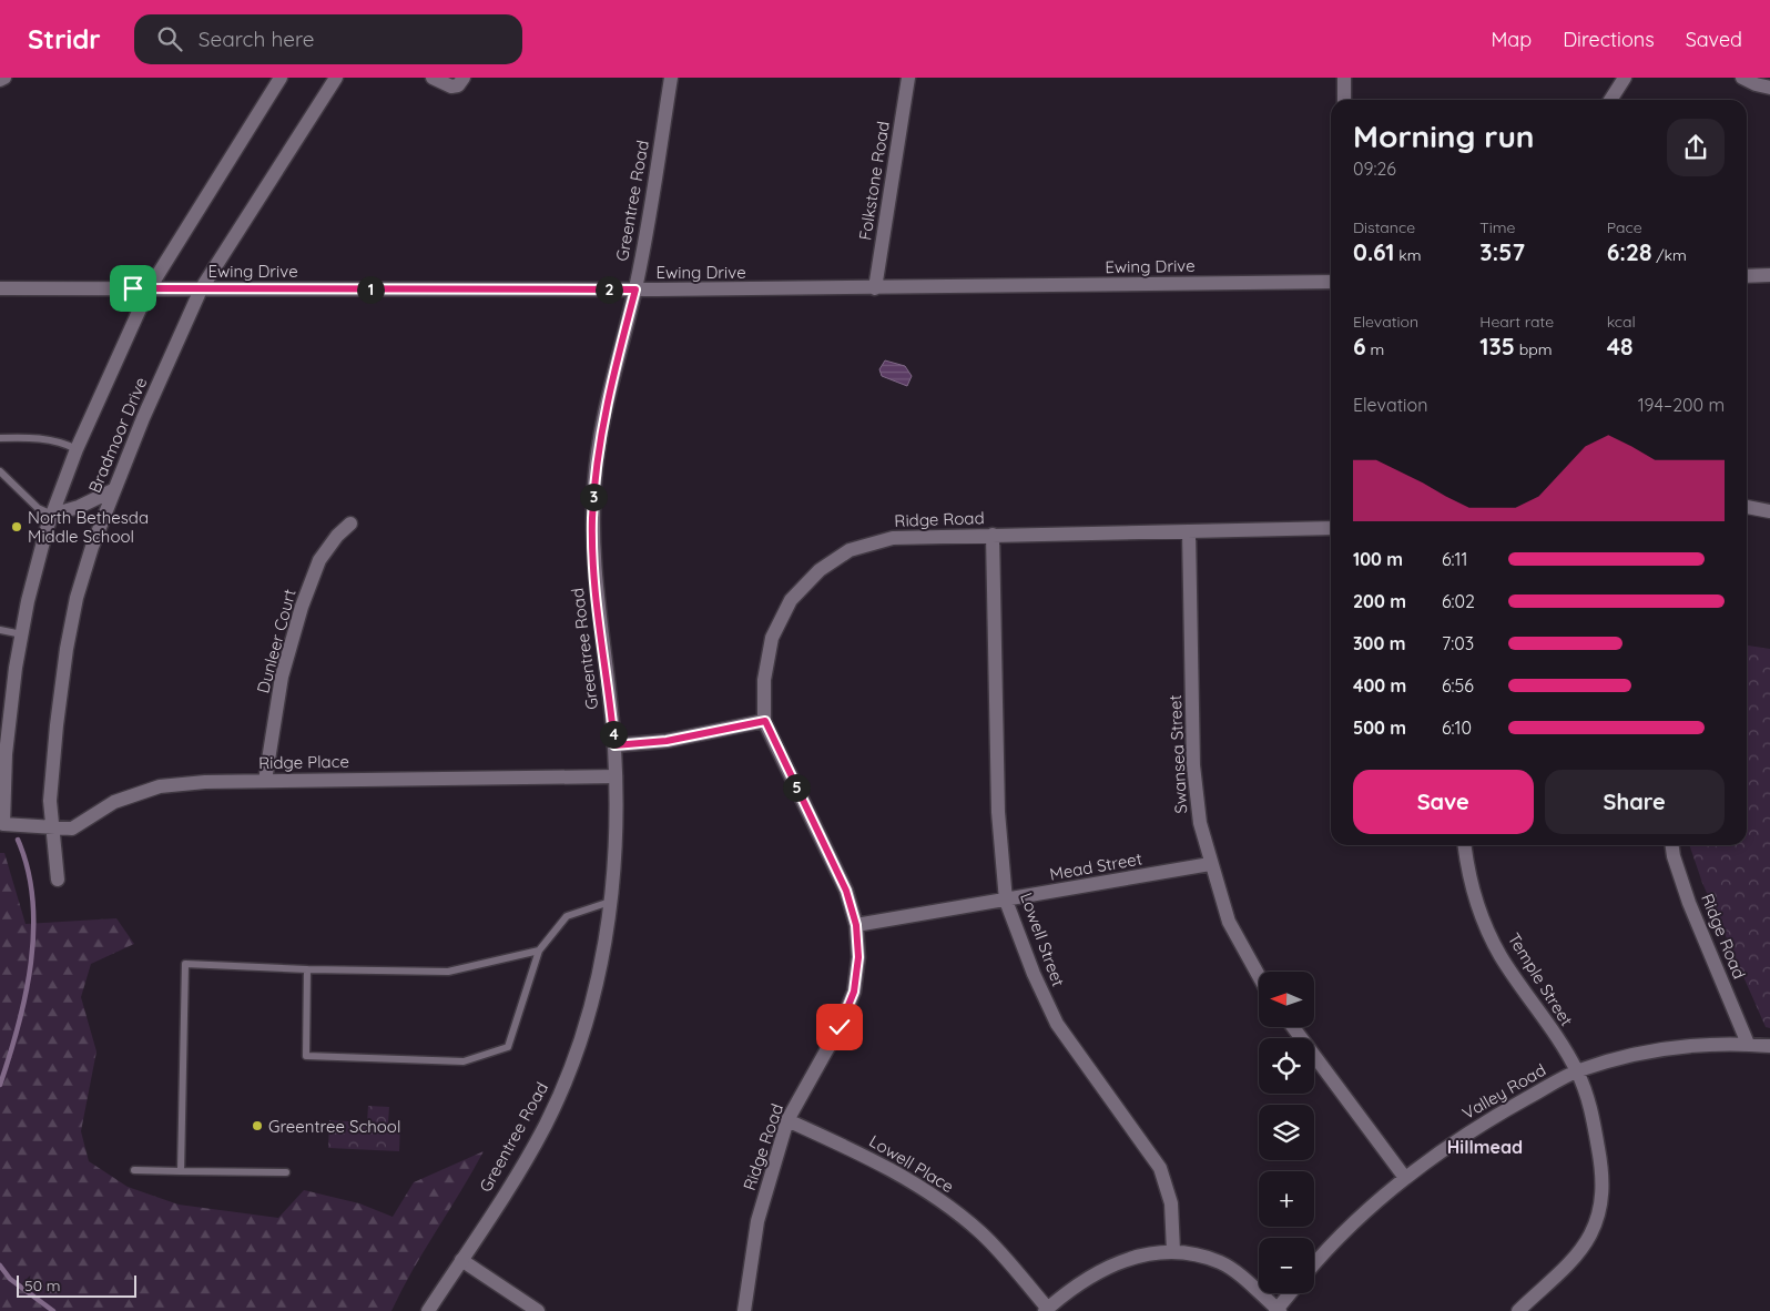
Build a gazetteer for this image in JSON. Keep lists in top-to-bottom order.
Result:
{
  "streets": {
    "street": [
      "Folkstone Road",
      "Greentree Road",
      "Ewing Drive",
      "Bradmoor Drive",
      "Ridge Road",
      "Dunleer Court",
      "Swansea Street",
      "Ridge Place",
      "Mead Street",
      "Lowell Street",
      "Temple Street",
      "Valley Road",
      "Lowell Place"
    ]
  },
  "crossings": [
    ["Folkstone Road", "Ewing Drive"],
    ["Greentree Road", "Ewing Drive"],
    ["Greentree Road", "Ridge Place"],
    ["Ewing Drive", "Bradmoor Drive"],
    ["Bradmoor Drive", "Ridge Place"],
    ["Ridge Road", "Swansea Street"],
    ["Ridge Road", "Mead Street"],
    ["Ridge Road", "Lowell Street"],
    ["Ridge Road", "Valley Road"],
    ["Ridge Road", "Lowell Place"],
    ["Dunleer Court", "Ridge Place"],
    ["Swansea Street", "Mead Street"],
    ["Mead Street", "Lowell Street"],
    ["Temple Street", "Valley Road"]
  ],
  "districts": ["Hillmead"],
  "places": ["North Bethesda Middle School", "Greentree School"],
  "scale_bar": "50 m",
  "north": "left",
  "page": {
    "header": "Stridr",
    "search": "Search here",
    "nav": ["Map", "Directions", "Saved"],
    "heading": ["Morning run", "09:26"],
    "stats": [
      ["Distance", "0.61 km"],
      ["Time", "3:57"],
      ["Pace", "6:28 /km"],
      ["Elevation", "6 m"],
      ["Heart rate", "135 bpm"],
      ["kcal", "48"]
    ],
    "pins": [
      "1",
      "2",
      "3",
      "4",
      "5"
    ],
    "chart": ["Elevation", "194–200 m"],
    "list": [
      {
        "name": "100 m",
        "note": "6:11"
      },
      {
        "name": "200 m",
        "note": "6:02"
      },
      {
        "name": "300 m",
        "note": "7:03"
      },
      {
        "name": "400 m",
        "note": "6:56"
      },
      {
        "name": "500 m",
        "note": "6:10"
      }
    ],
    "buttons": ["Save", "Share"],
    "map_buttons": ["+", "−"],
    "scale": "50 m"
  }
}
